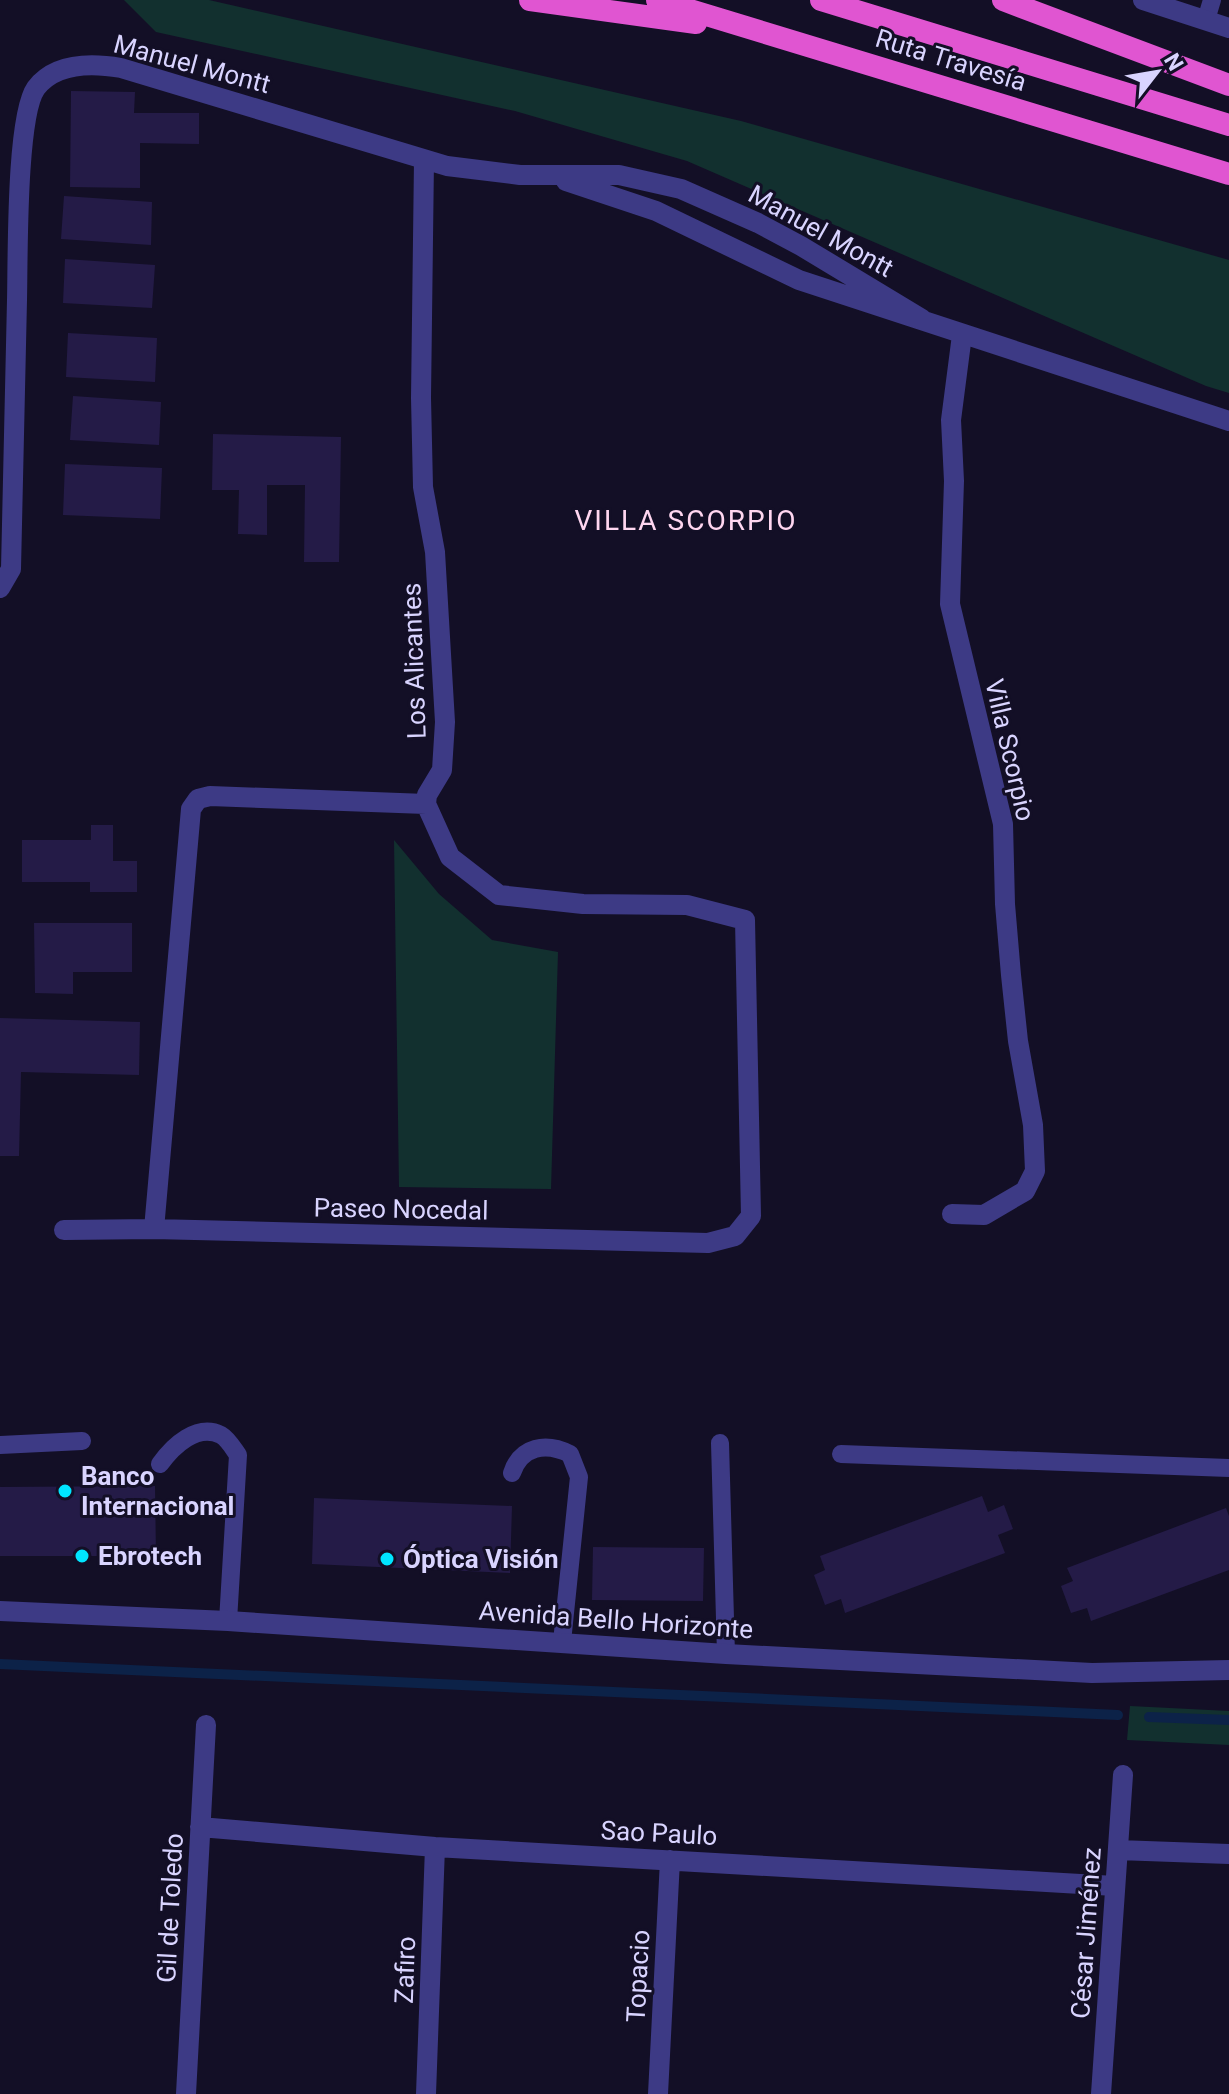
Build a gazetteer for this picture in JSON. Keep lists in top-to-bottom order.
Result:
{
  "streets": {
    "highway": ["Ruta Travesía"],
    "street": [
      "Manuel Montt",
      "Los Alicantes",
      "Villa Scorpio",
      "Paseo Nocedal",
      "Avenida Bello Horizonte",
      "Sao Paulo",
      "Gil de Toledo",
      "César Jiménez",
      "Zafiro",
      "Topacio"
    ]
  },
  "crossings": [
    ["Manuel Montt", "Los Alicantes"],
    ["Manuel Montt", "Villa Scorpio"],
    ["Los Alicantes", "Paseo Nocedal"],
    ["Sao Paulo", "Gil de Toledo"],
    ["Sao Paulo", "César Jiménez"],
    ["Sao Paulo", "Zafiro"],
    ["Sao Paulo", "Topacio"]
  ],
  "districts": ["VILLA SCORPIO"],
  "places": ["Banco Internacional", "Ebrotech", "Óptica Visión"],
  "north": "top right"
}
